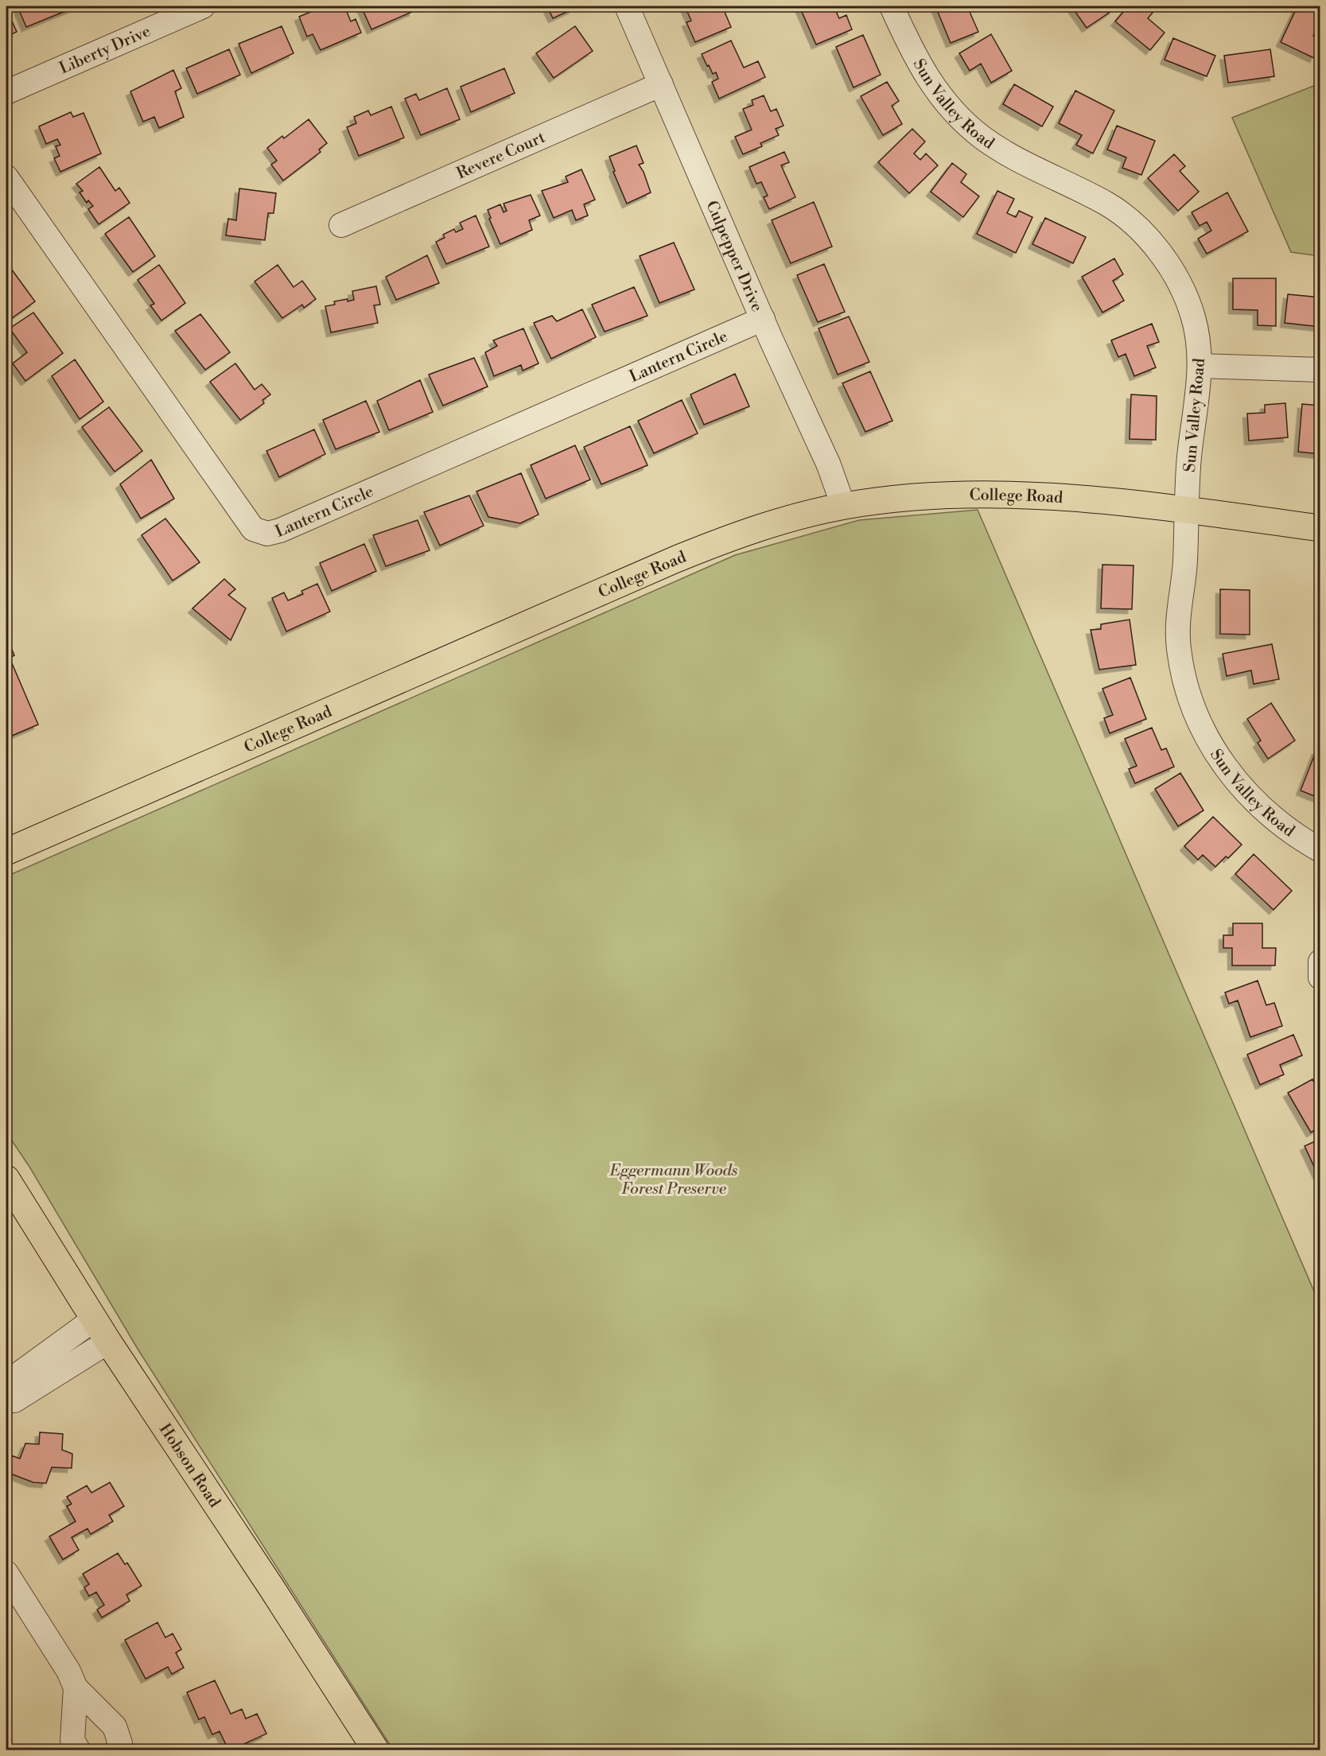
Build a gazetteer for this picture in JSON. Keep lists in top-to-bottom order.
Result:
{
  "streets": {
    "main road": ["College Road", "Hobson Road"],
    "street": [
      "Liberty Drive",
      "Sun Valley Road",
      "Revere Court",
      "Culpepper Drive",
      "Lantern Circle"
    ]
  },
  "crossings": [
    ["Sun Valley Road", "College Road"],
    ["Revere Court", "Culpepper Drive"],
    ["Culpepper Drive", "Lantern Circle"],
    ["Culpepper Drive", "College Road"]
  ],
  "parks": ["Eggermann Woods Forest Preserve"]
}
